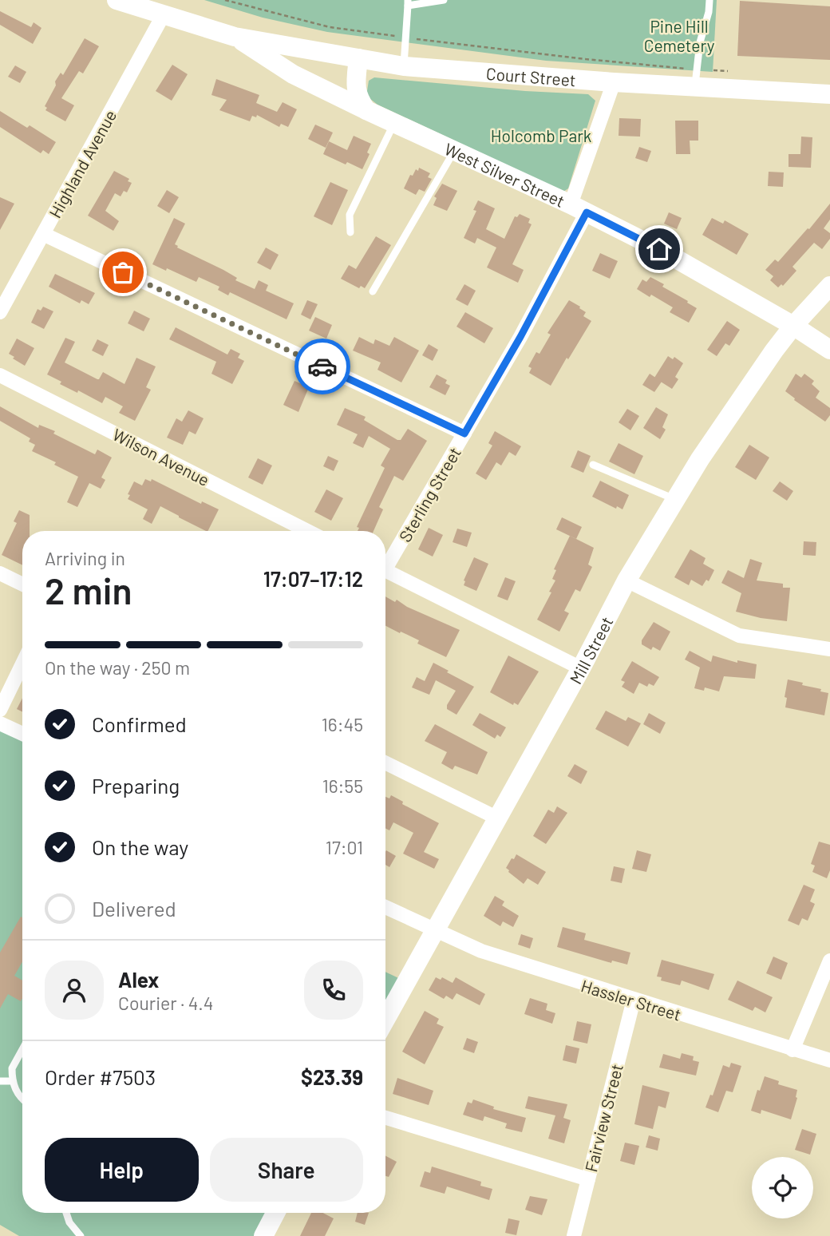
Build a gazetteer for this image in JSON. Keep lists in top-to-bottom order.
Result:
{
  "streets": {
    "main road": ["Court Street", "West Silver Street", "Mill Street"],
    "street": [
      "Highland Avenue",
      "Wilson Avenue",
      "Sterling Street",
      "Hassler Street",
      "Fairview Street"
    ]
  },
  "crossings": [
    ["Court Street", "West Silver Street"],
    ["Court Street", "Sterling Street"],
    ["West Silver Street", "Sterling Street"],
    ["West Silver Street", "Mill Street"],
    ["Mill Street", "Hassler Street"],
    ["Hassler Street", "Fairview Street"]
  ],
  "parks": ["Pine Hill Cemetery", "Holcomb Park"],
  "page": {
    "heading": ["2 min", "Arriving in", "17:07–17:12"],
    "panel": [
      "Alex",
      "Courier · 4.4",
      "Order #7503",
      "$23.39"
    ],
    "bar": "On the way · 250 m",
    "list": [
      ["Confirmed", "16:45"],
      ["Preparing", "16:55"],
      ["On the way", "17:01"],
      "Delivered"
    ],
    "buttons": ["Help", "Share"]
  }
}
